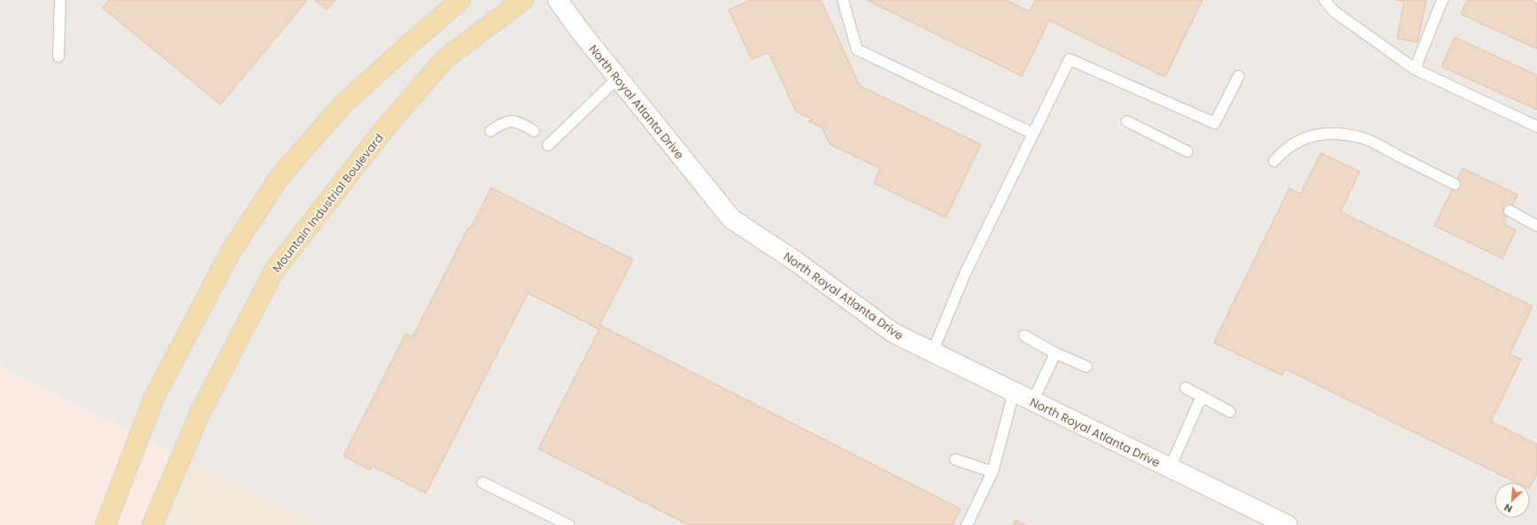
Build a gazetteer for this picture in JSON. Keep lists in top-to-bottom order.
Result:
{
  "streets": {
    "main road": ["Mountain Industrial Boulevard"],
    "street": ["North Royal Atlanta Drive"]
  },
  "north": "bottom left"
}
